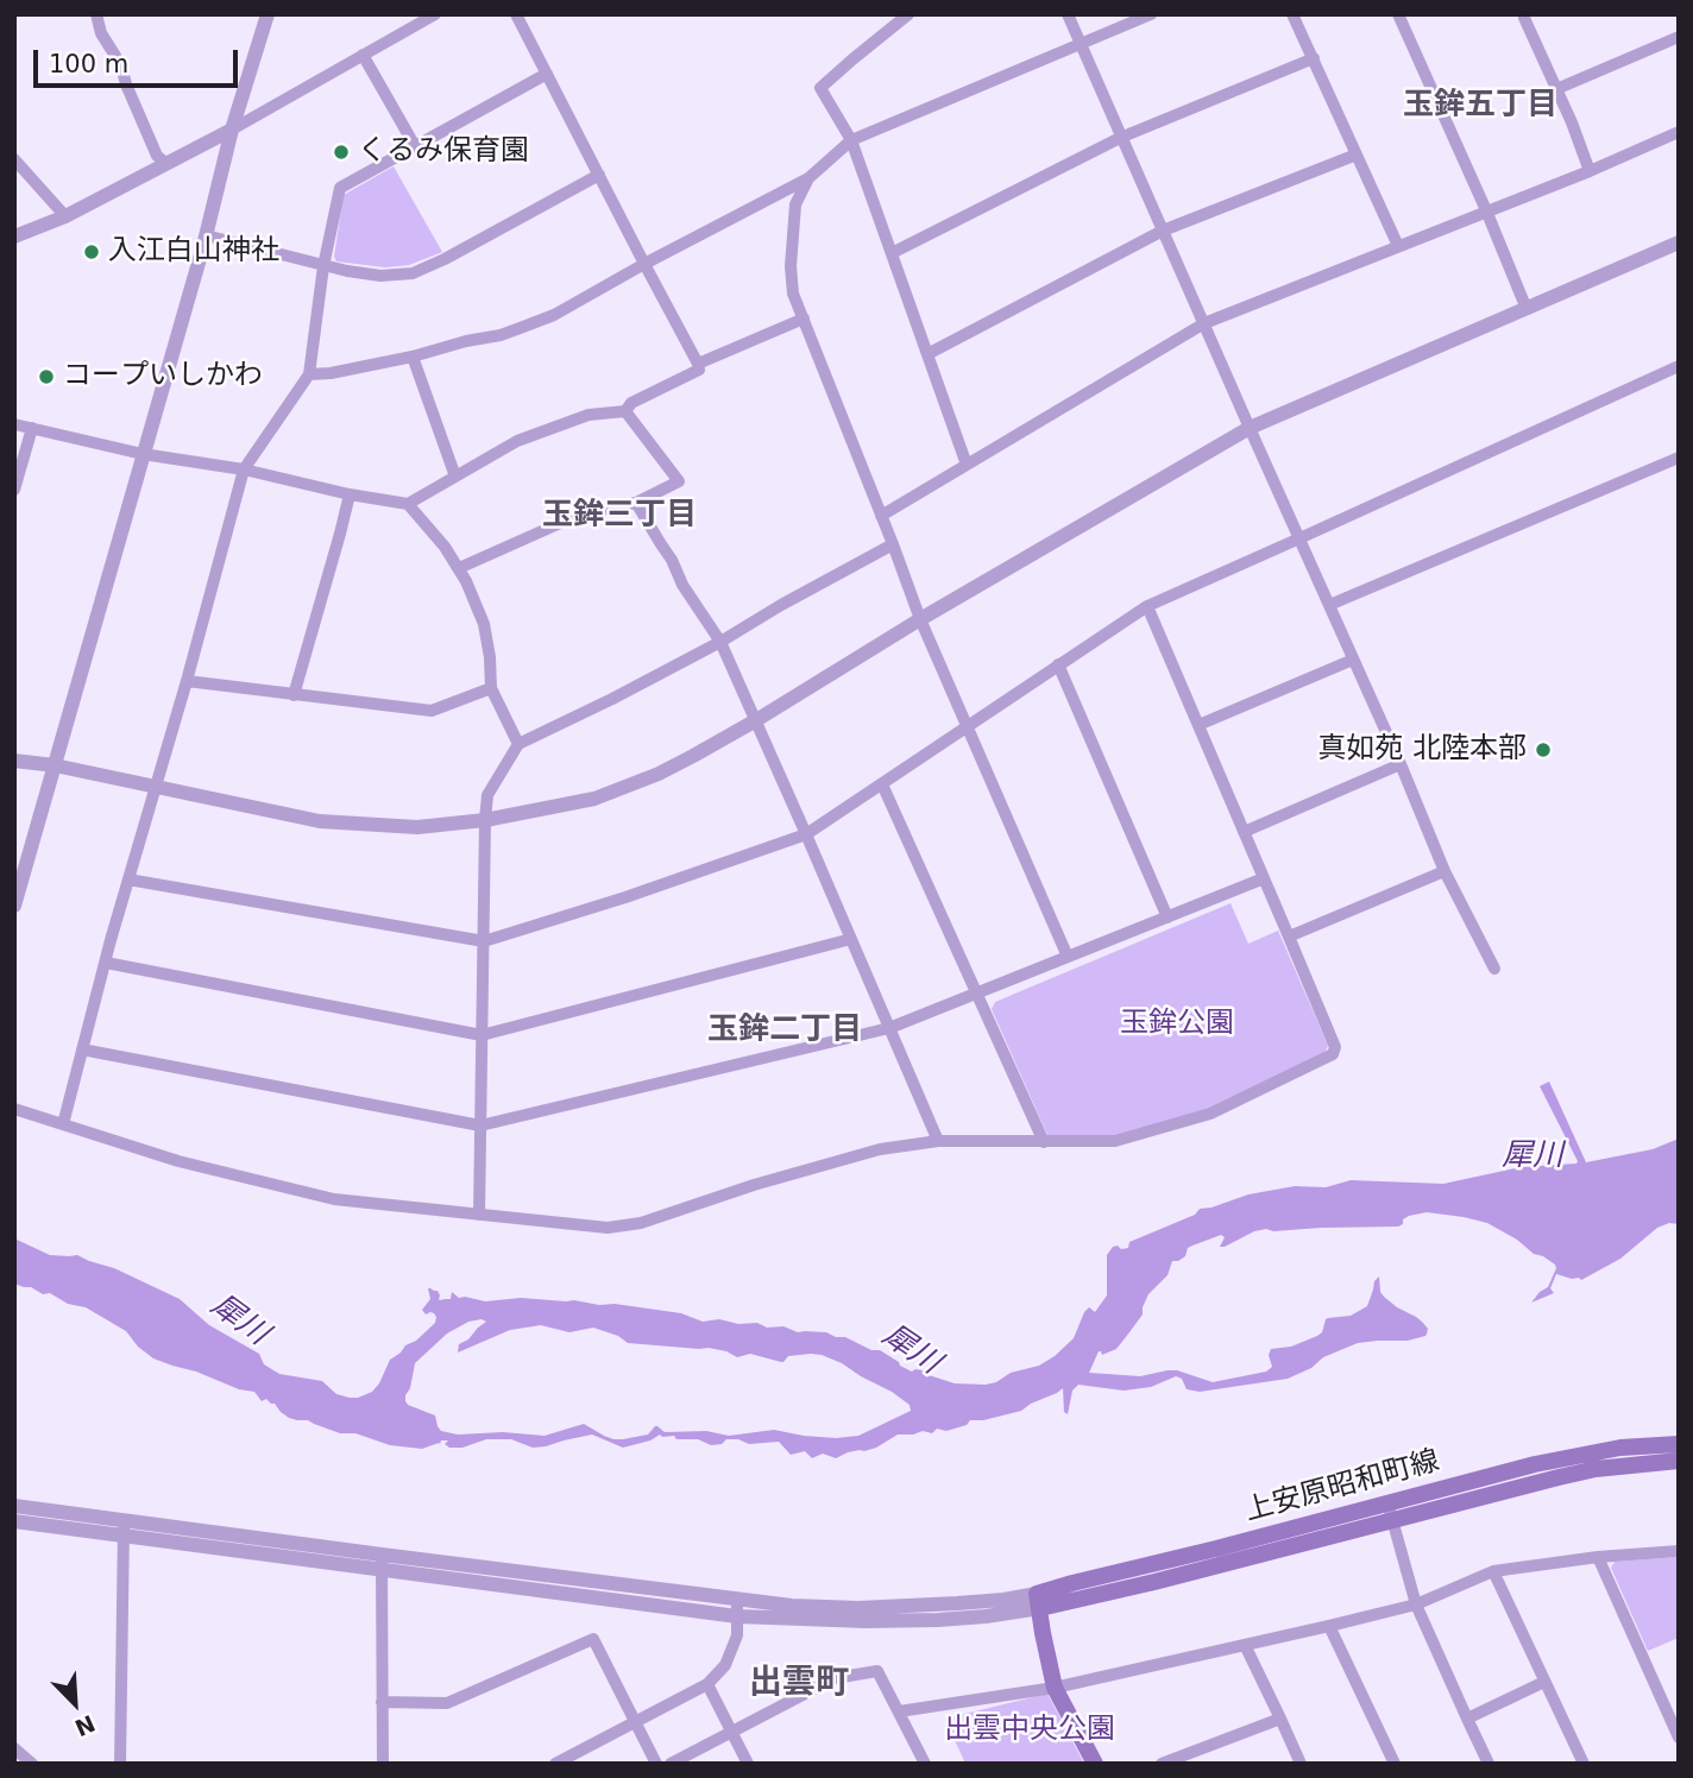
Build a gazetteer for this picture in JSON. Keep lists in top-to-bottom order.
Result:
{
  "streets": {
    "main road": ["上安原昭和町線"]
  },
  "districts": [
    "玉鉾五丁目",
    "玉鉾三丁目",
    "玉鉾二丁目",
    "出雲町"
  ],
  "water": ["犀川"],
  "parks": ["玉鉾公園", "出雲中央公園"],
  "places": [
    "くるみ保育園",
    "入江白山神社",
    "コープいしかわ",
    "真如苑 北陸本部"
  ],
  "scale_bar": "100 m",
  "north": "bottom right"
}
